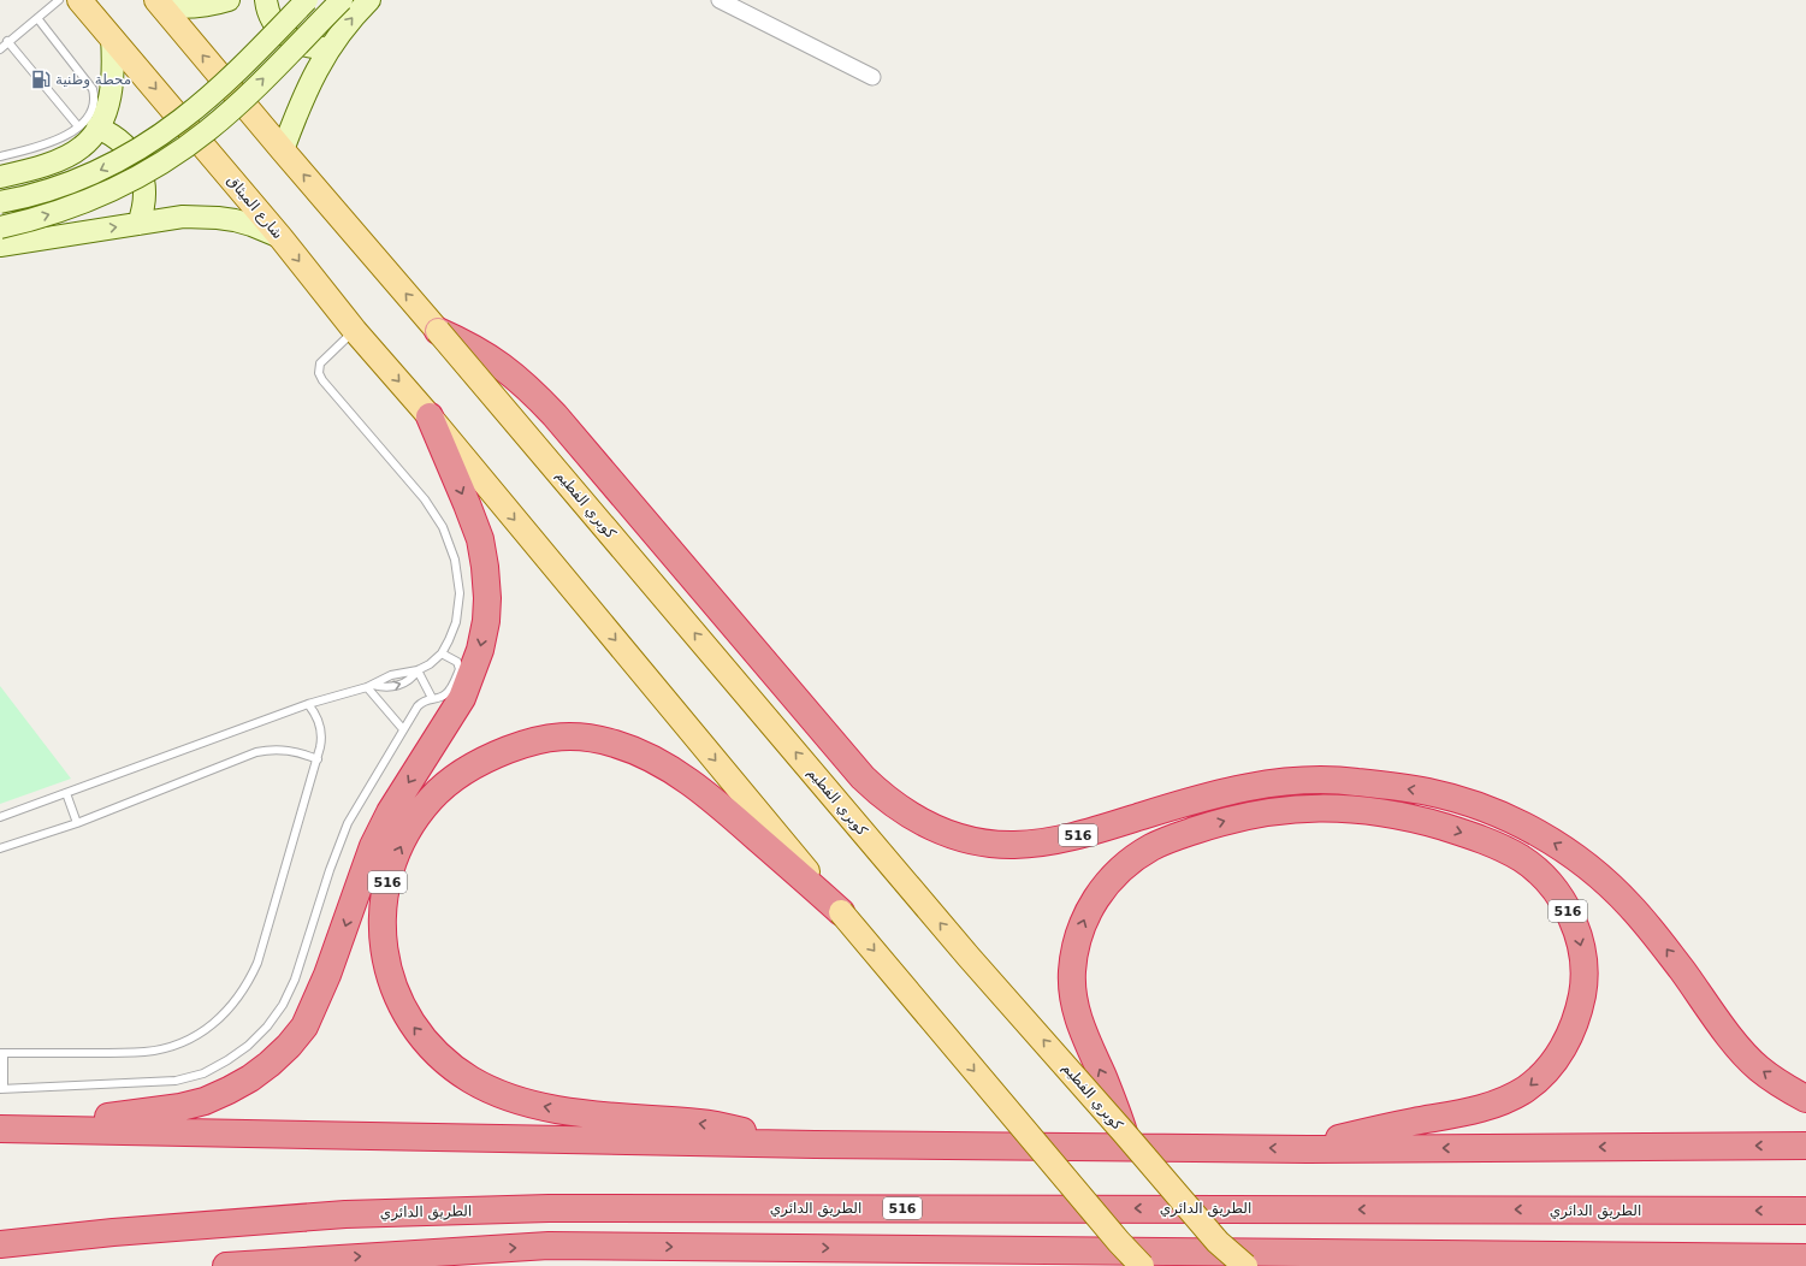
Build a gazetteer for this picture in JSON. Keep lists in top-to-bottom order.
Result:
{
  "streets": {
    "highway": ["516", "الطريق الدائري"],
    "main road": ["شارع الميثاق", "كوبري الفطيم"]
  },
  "crossings": [
    ["شارع الميثاق", "516"],
    ["كوبري الفطيم", "516"]
  ],
  "places": {
    "fuel station": ["محطة وطنية"]
  }
}
